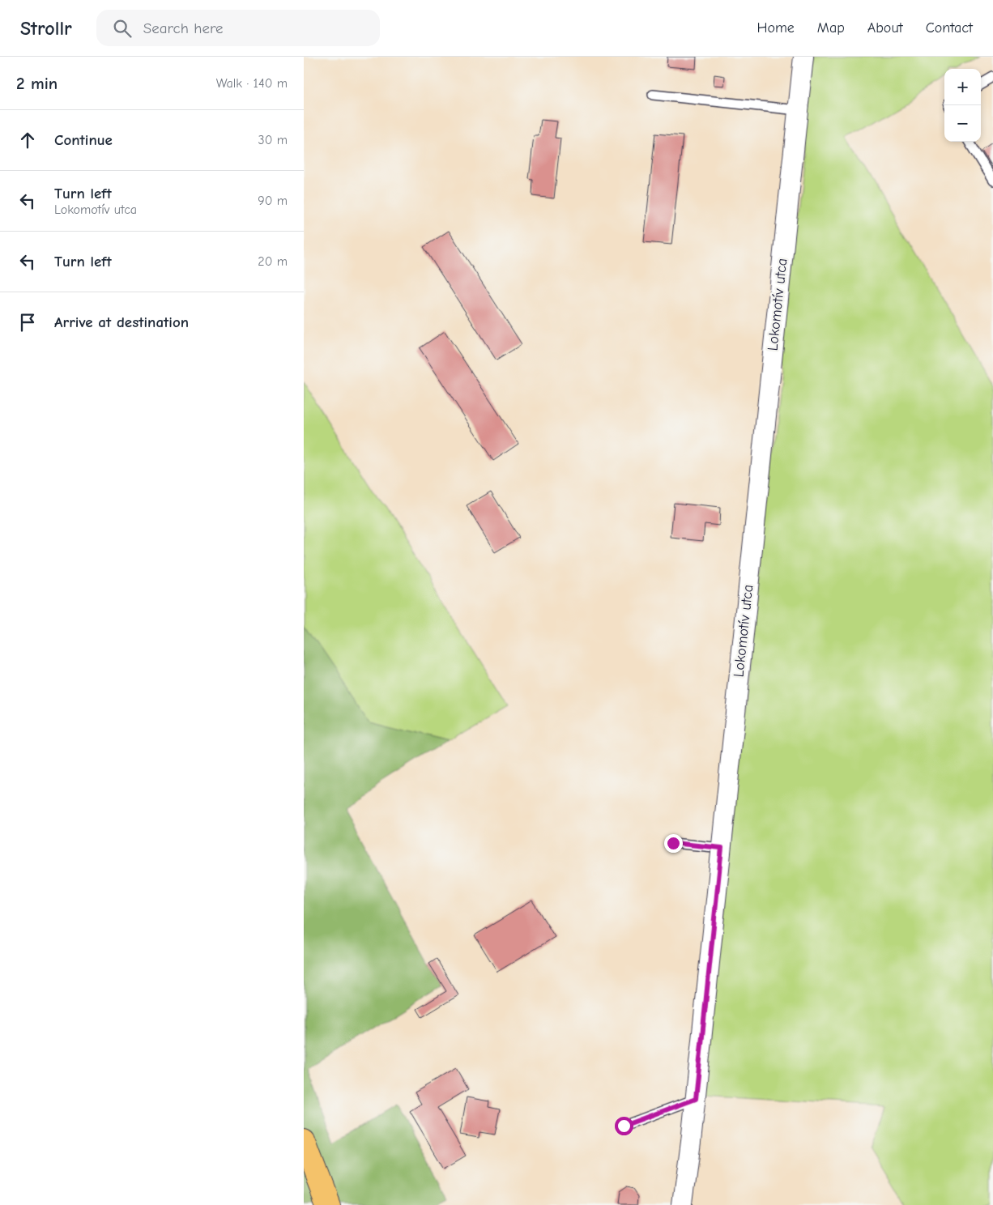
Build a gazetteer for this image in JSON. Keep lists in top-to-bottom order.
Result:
{
  "streets": {
    "street": ["Lokomotív utca"]
  },
  "page": {
    "header": "Strollr",
    "search": "Search here",
    "nav": [
      "Home",
      "Map",
      "About",
      "Contact"
    ],
    "heading": ["2 min", "Walk · 140 m"],
    "map_buttons": ["+", "−"],
    "list": [
      ["Continue", "30 m"],
      ["Turn left", "Lokomotív utca", "90 m"],
      ["Turn left", "20 m"],
      "Arrive at destination"
    ]
  }
}
